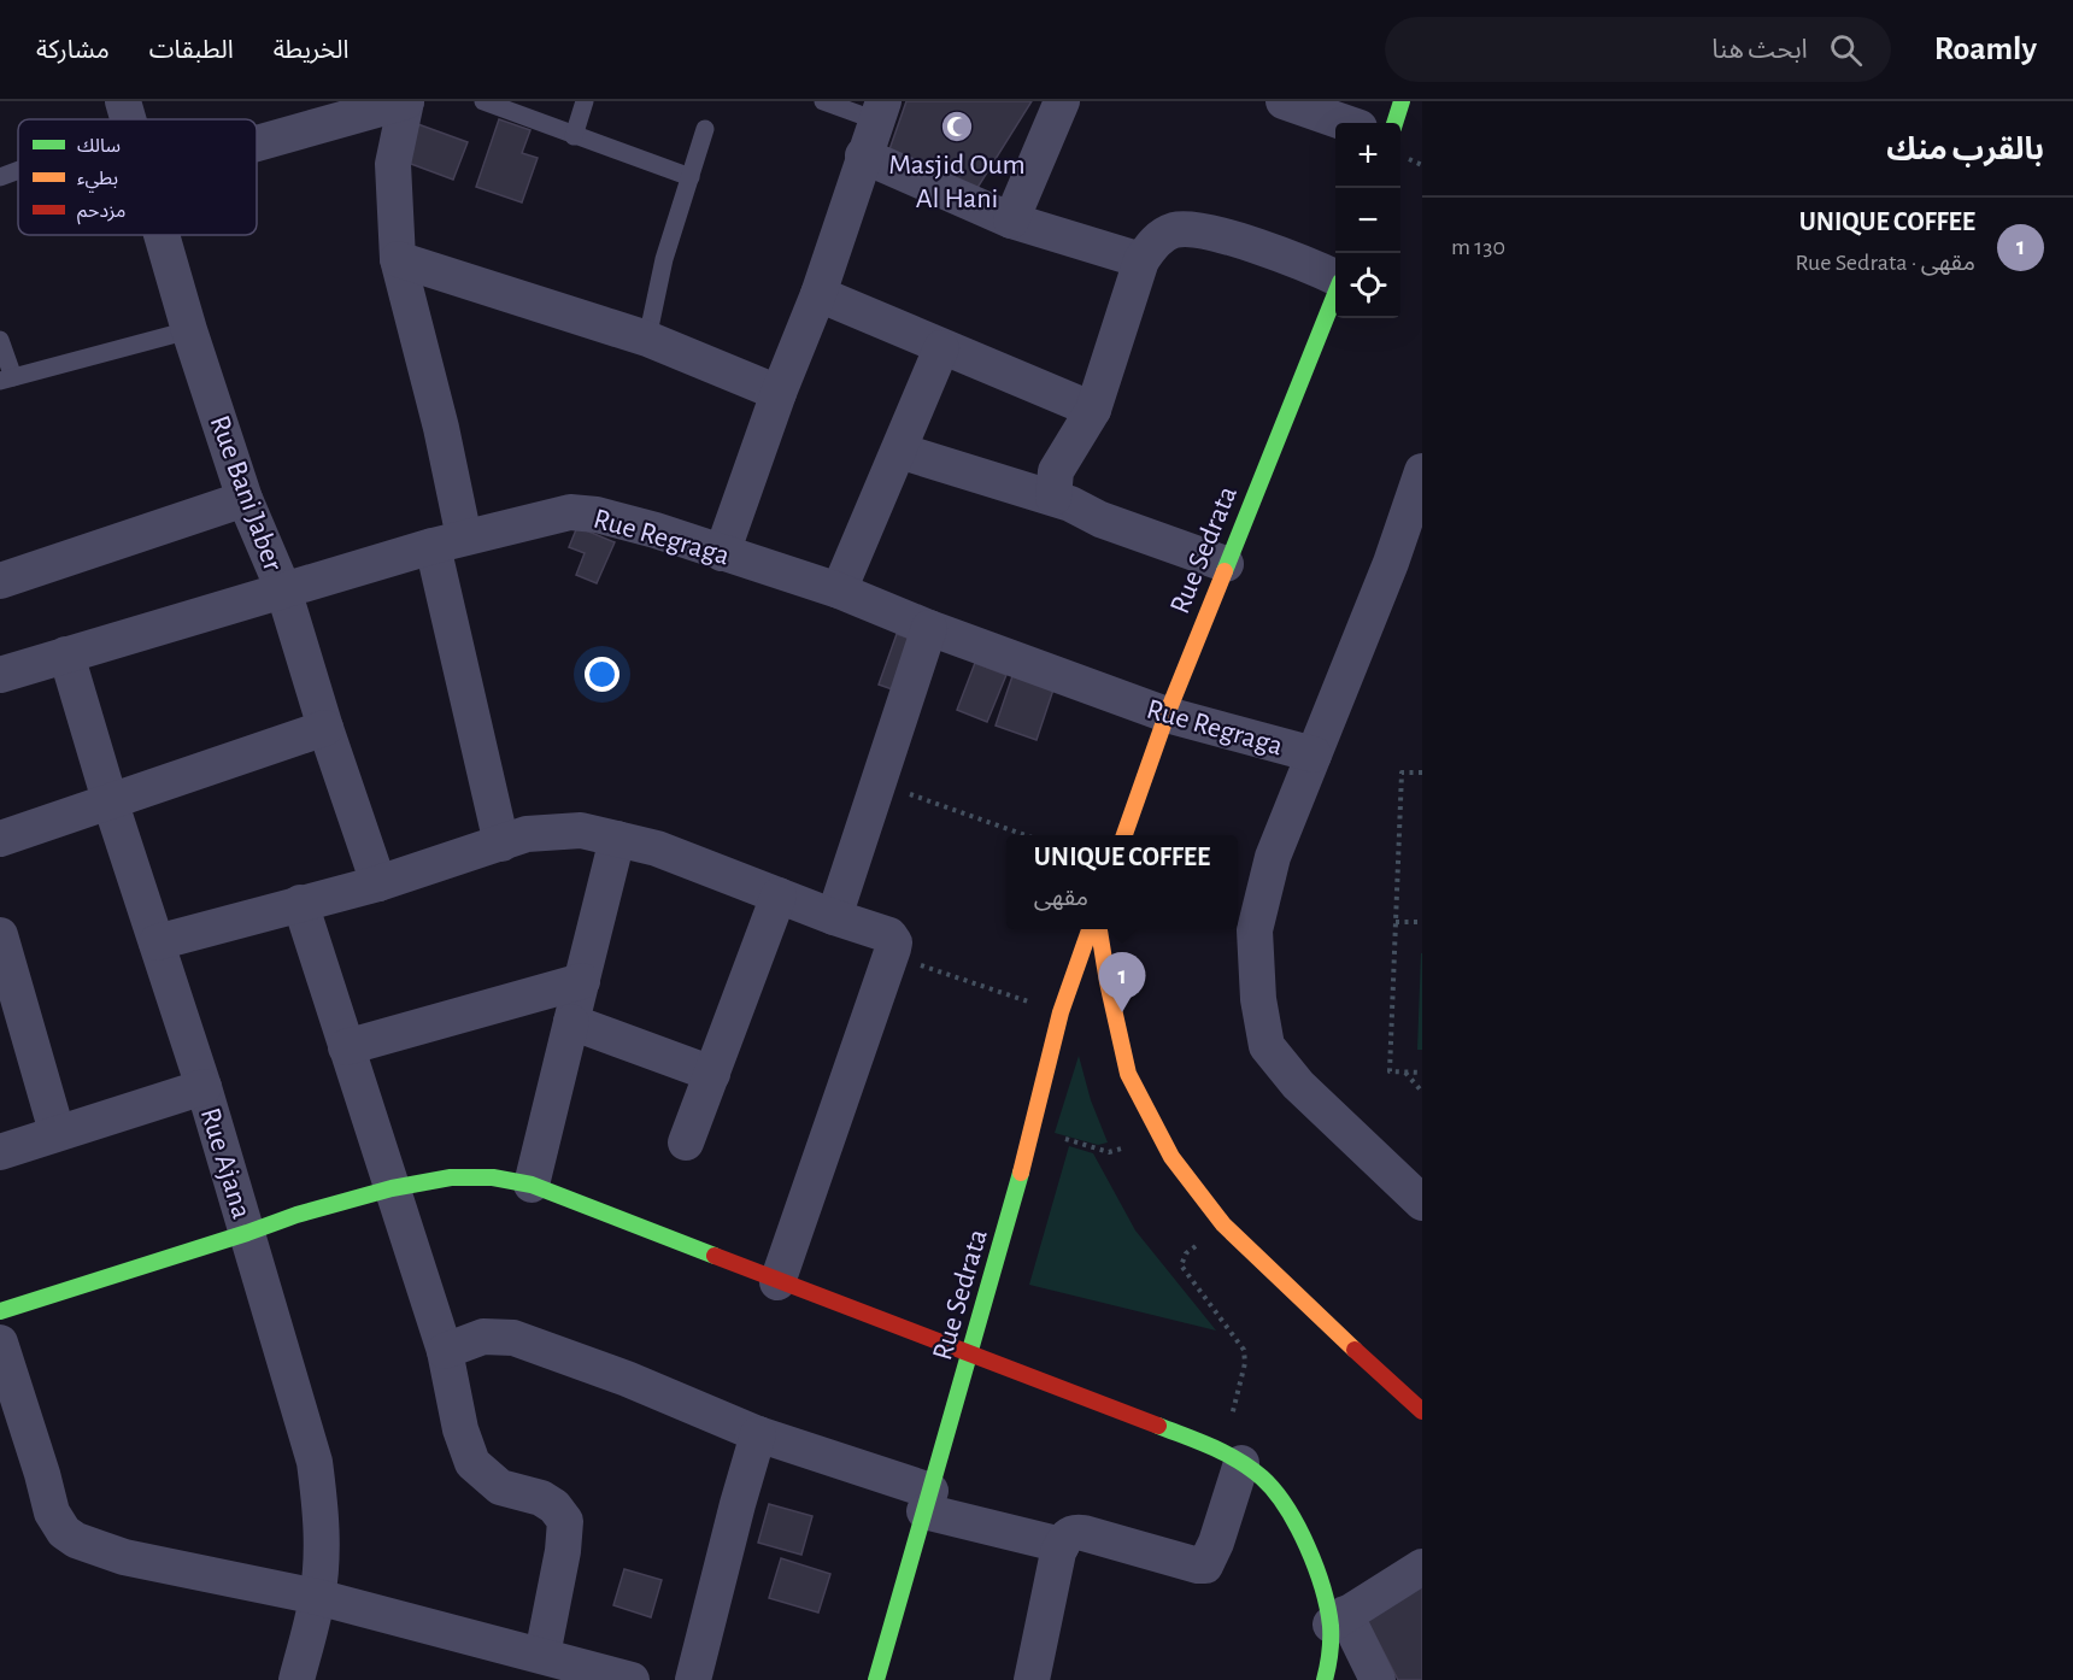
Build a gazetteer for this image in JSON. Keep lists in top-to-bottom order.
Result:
{
  "streets": {
    "street": [
      "Rue Bani Jaber",
      "Rue Regraga",
      "Rue Sedrata",
      "Rue Ajana"
    ]
  },
  "crossings": [
    ["Rue Bani Jaber", "Rue Regraga"],
    ["Rue Regraga", "Rue Sedrata"],
    ["Rue Regraga", "Rue Ajana"]
  ],
  "places": {
    "mosque": ["Masjid Oum Al Hani"]
  },
  "legend": ["سالك", "بطيء", "مزدحم"],
  "page": {
    "header": "Roamly",
    "search": "ابحث هنا",
    "nav": ["الخريطة", "الطبقات", "مشاركة"],
    "heading": "بالقرب منك",
    "map_buttons": ["+", "−"],
    "list": [
      {
        "mark": "1",
        "name": "UNIQUE COFFEE",
        "note": "مقهى · Rue Sedrata",
        "value": "130 m"
      }
    ],
    "popup": ["UNIQUE COFFEE", "مقهى"],
    "pins": "1"
  }
}
